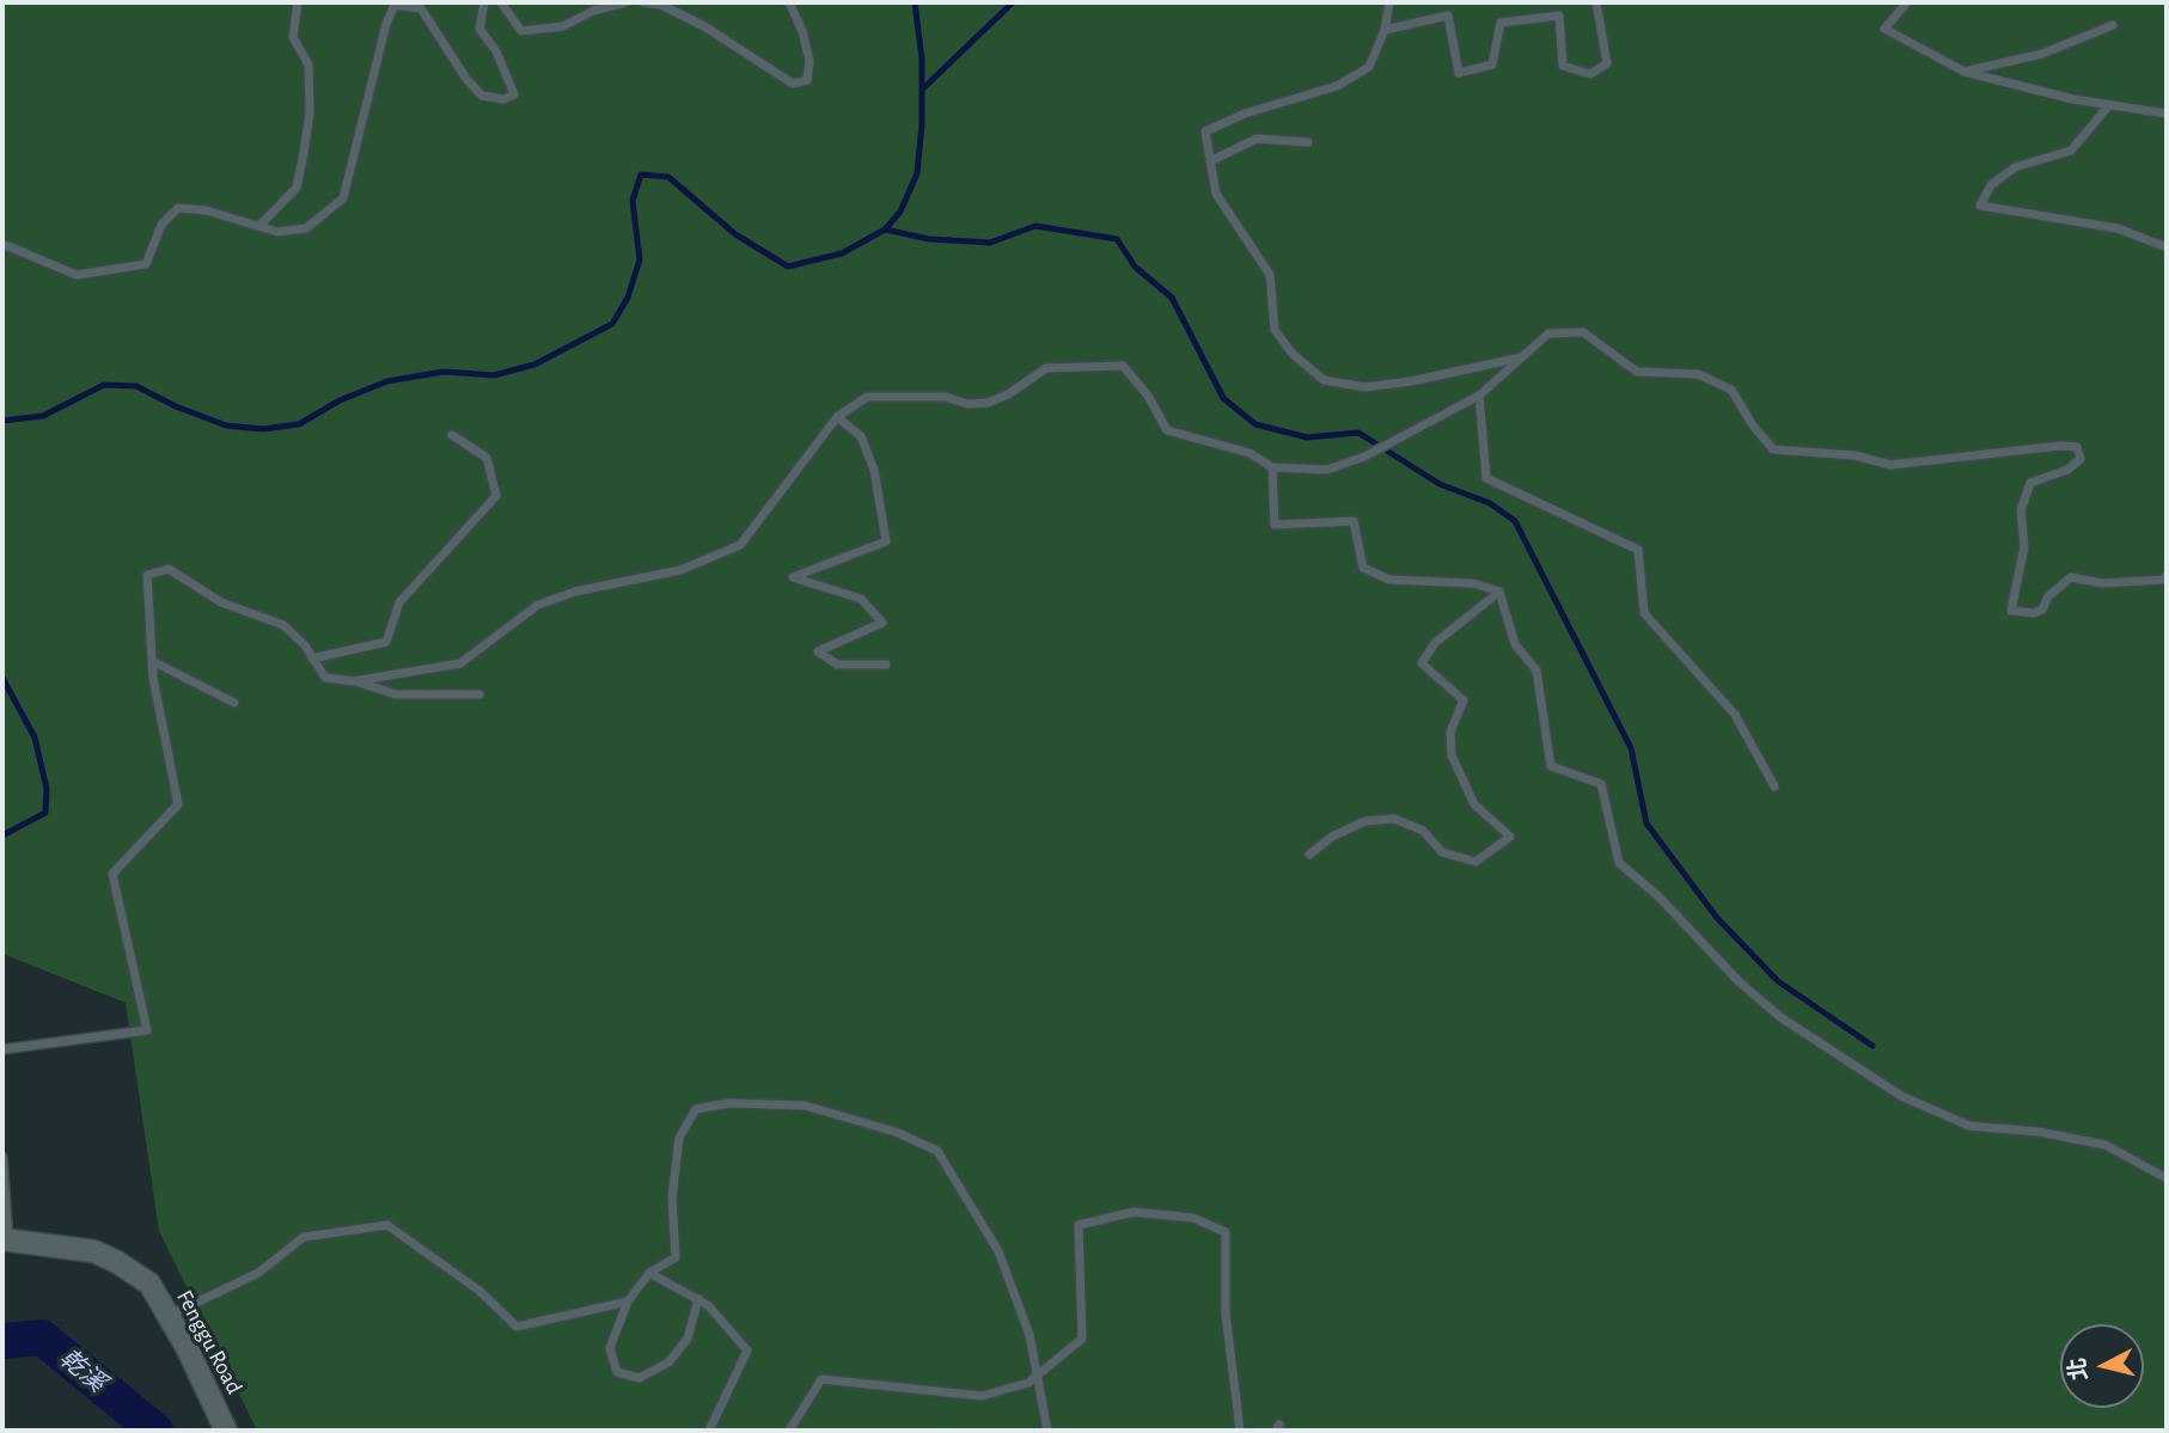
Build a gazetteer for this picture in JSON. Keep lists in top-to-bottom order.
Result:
{
  "streets": {
    "street": ["Fenggu Road"]
  },
  "water": ["乾溪"],
  "north": "left"
}
